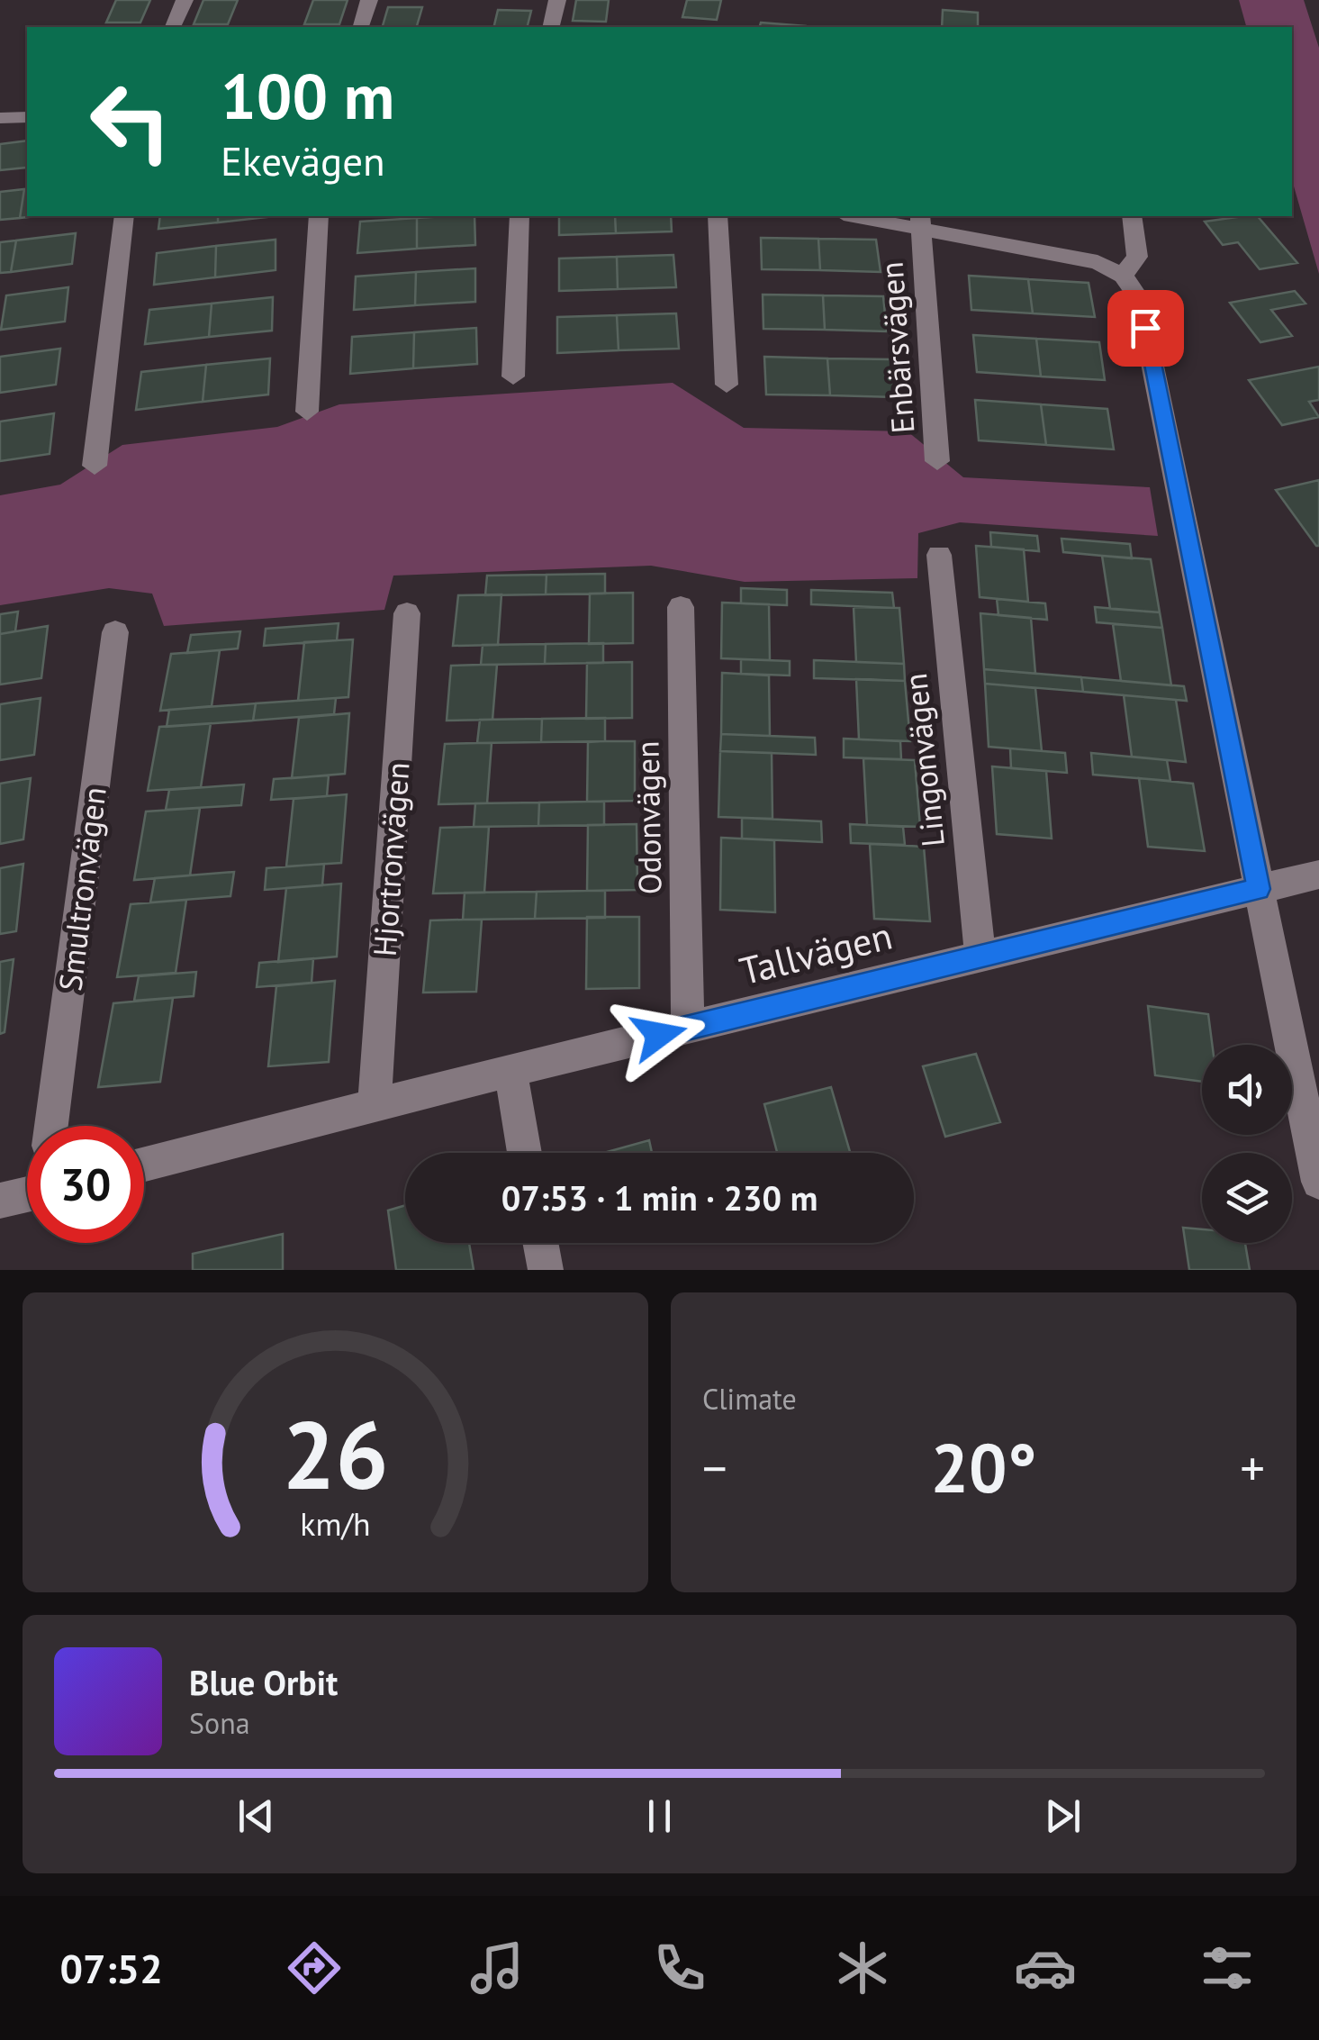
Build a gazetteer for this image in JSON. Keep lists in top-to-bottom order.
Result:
{
  "streets": {
    "street": [
      "Enbärsvägen",
      "Lingonvägen",
      "Odonvägen",
      "Hjortronvägen",
      "Smultronvägen",
      "Tallvägen"
    ]
  },
  "crossings": [
    ["Lingonvägen", "Tallvägen"],
    ["Odonvägen", "Tallvägen"],
    ["Hjortronvägen", "Tallvägen"]
  ],
  "page": {
    "turn": ["100 m", "Ekevägen"],
    "limit": "30",
    "trip": "07:53 · 1 min · 230 m",
    "tile": "Climate",
    "heat": ["−", "20°", "+"],
    "song": ["Blue Orbit", "Sona"],
    "tabs": "07:52",
    "gauge": ["26", "km/h"]
  }
}
